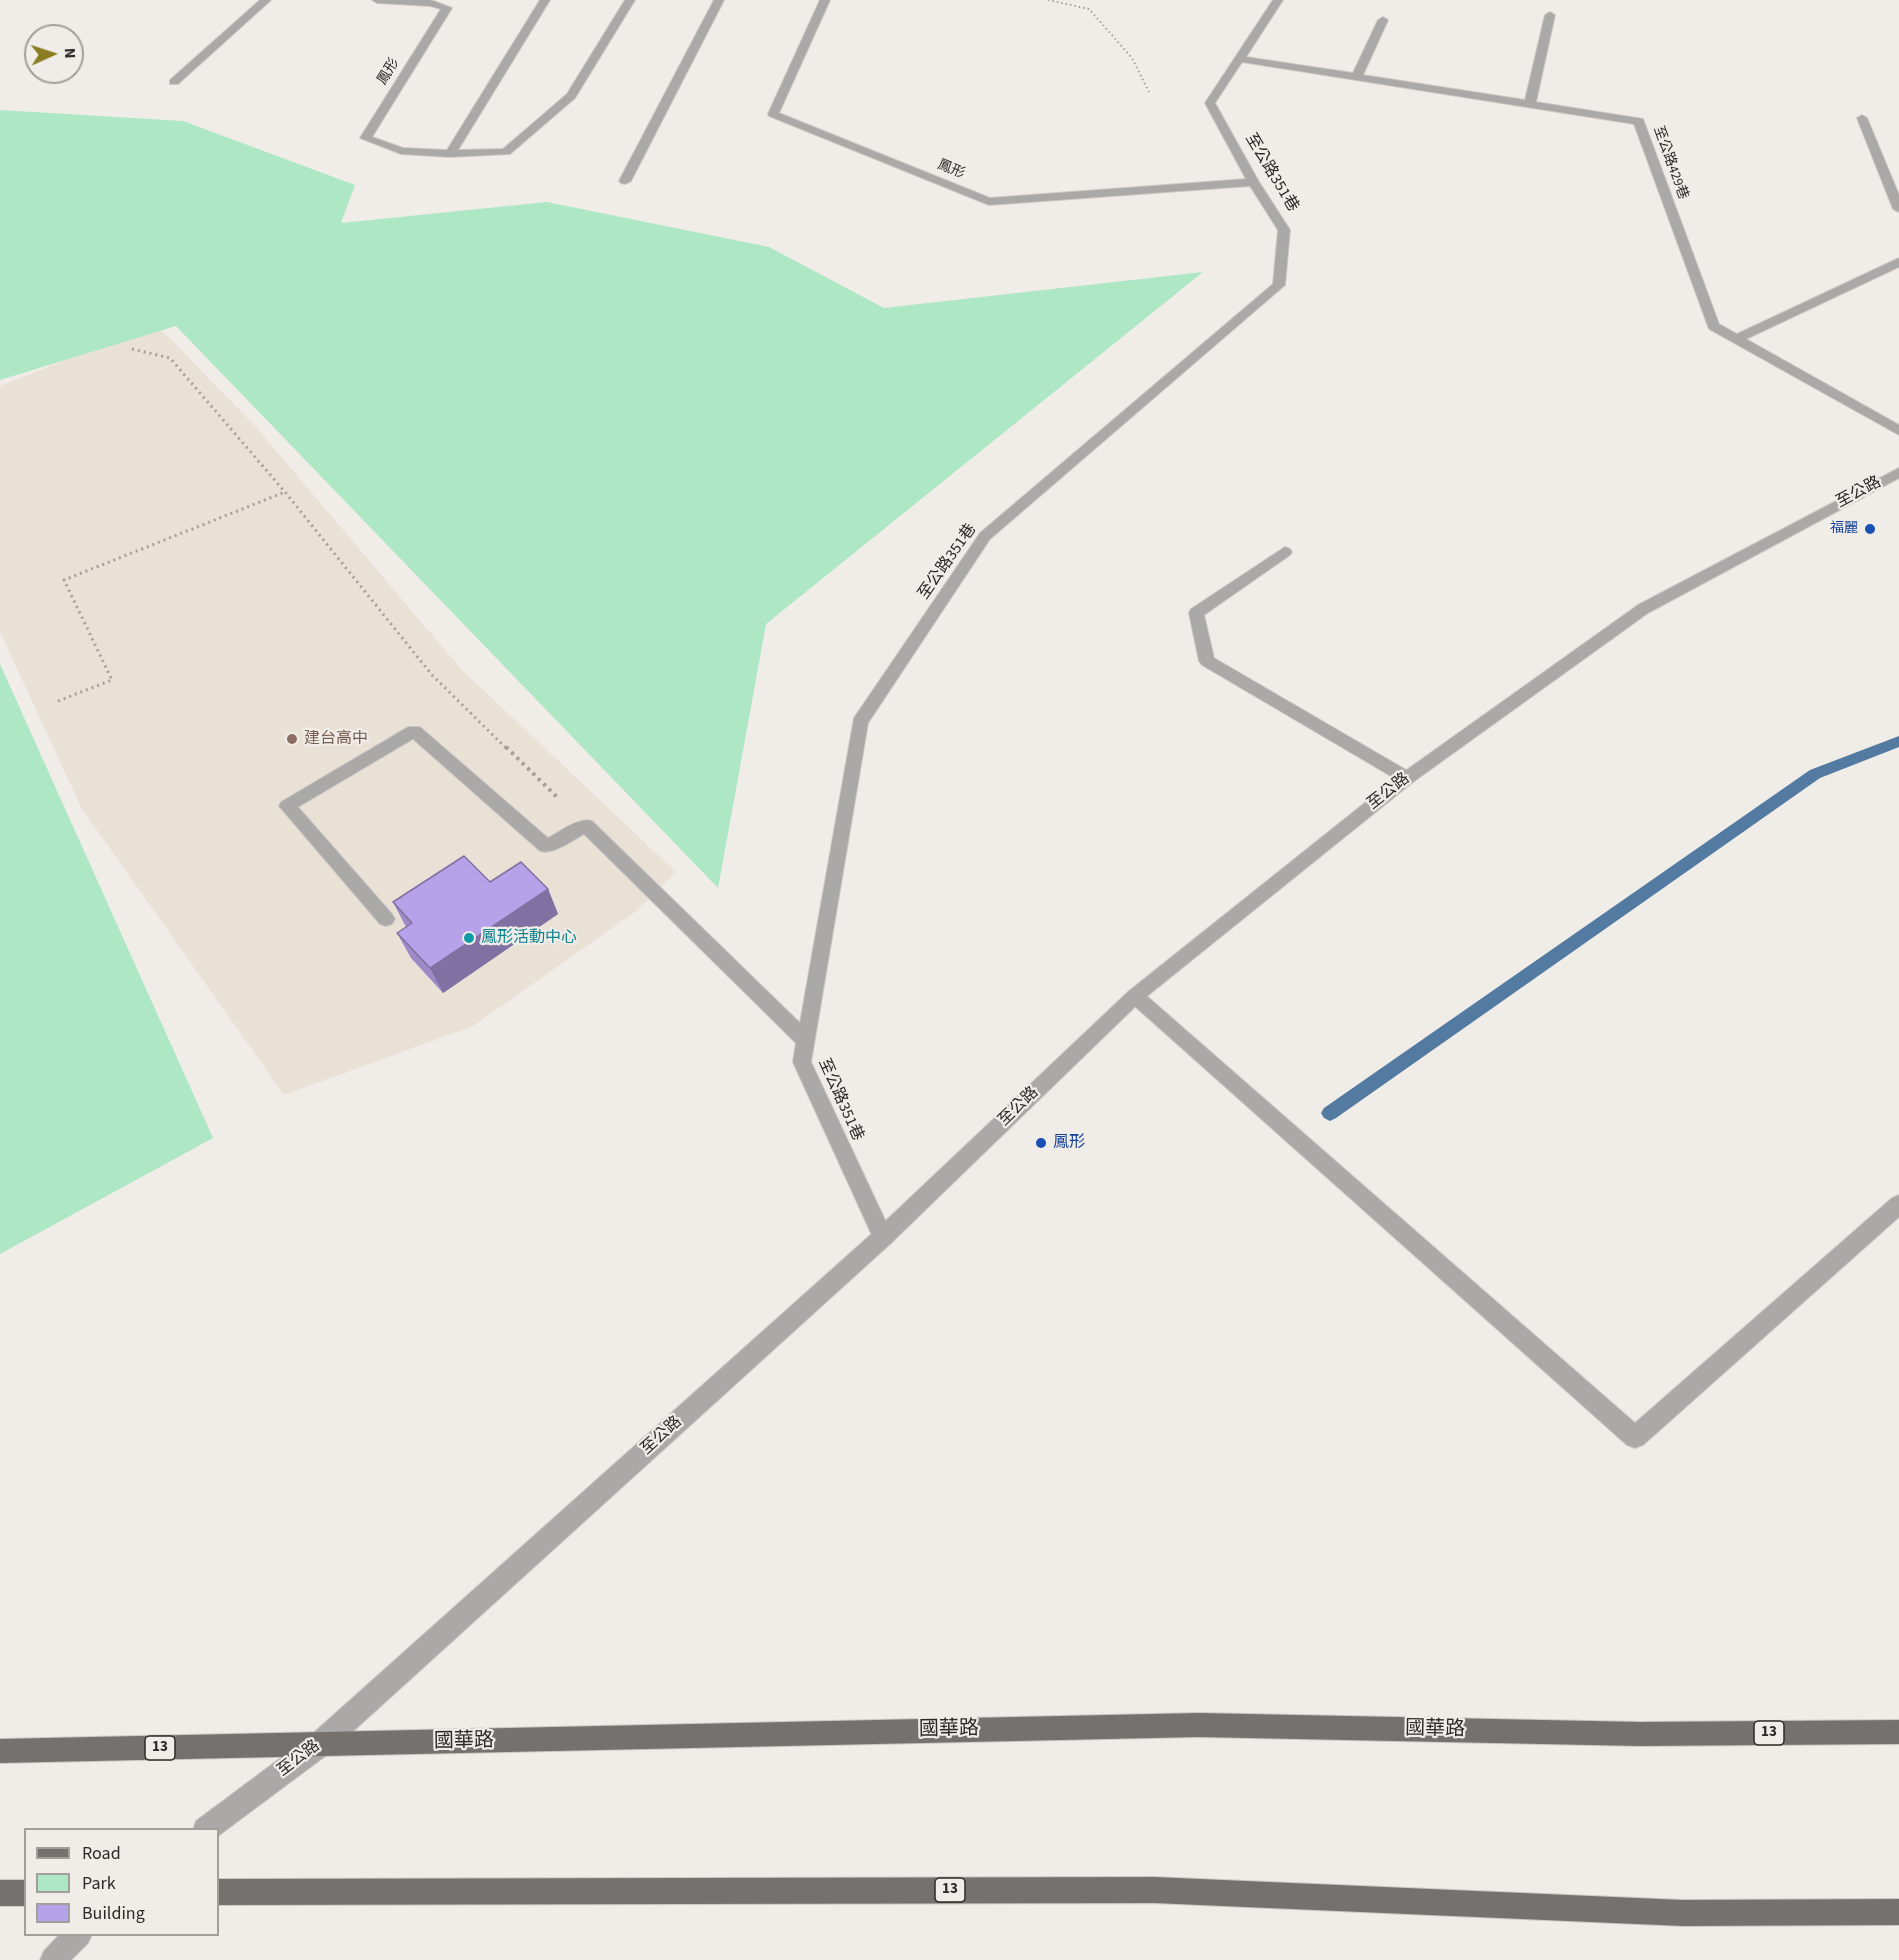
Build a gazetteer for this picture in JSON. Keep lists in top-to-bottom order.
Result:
{
  "streets": {
    "main road": ["國華路", "13"],
    "street": [
      "鳳形",
      "至公路429巷",
      "至公路351巷",
      "至公路"
    ]
  },
  "crossings": [
    ["鳳形", "至公路351巷"],
    ["至公路429巷", "至公路351巷"],
    ["至公路351巷", "至公路"],
    ["至公路", "國華路"]
  ],
  "places": [
    "福麗",
    "建台高中",
    "鳳形活動中心",
    "鳳形"
  ],
  "legend": ["Road", "Park", "Building"],
  "north": "right"
}
